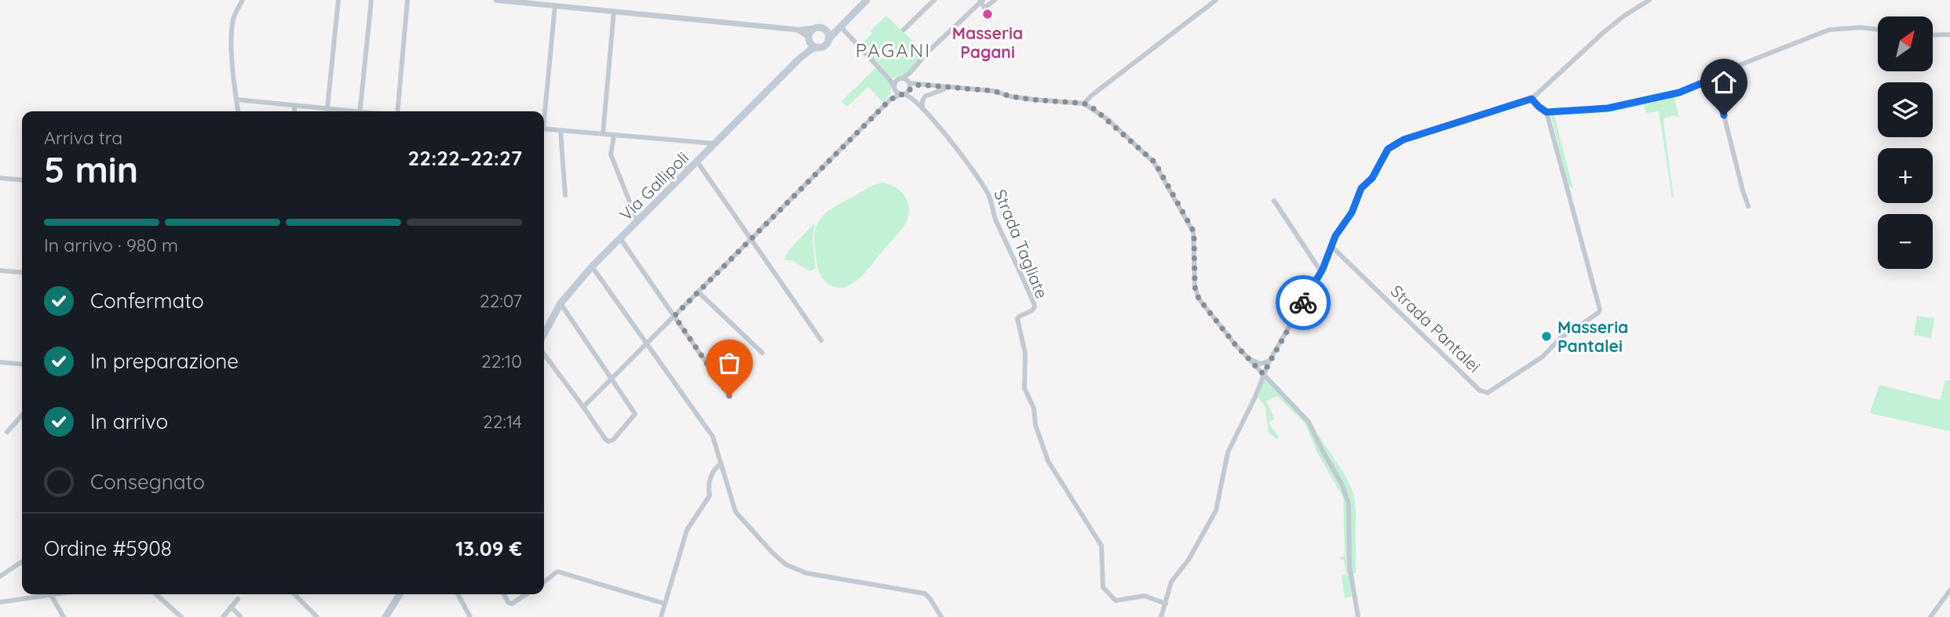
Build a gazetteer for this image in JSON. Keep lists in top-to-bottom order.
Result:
{
  "streets": {
    "main road": ["Via Gallipoli"],
    "street": ["Strada Tagliate", "Strada Pantalei"]
  },
  "crossings": [
    ["Via Gallipoli", "Strada Tagliate"]
  ],
  "districts": ["PAGANI"],
  "places": ["Masseria Pagani", "Masseria Pantalei"],
  "north": "top right",
  "page": {
    "map_buttons": ["+", "−"],
    "heading": ["5 min", "Arriva tra", "22:22–22:27"],
    "panel": ["Ordine #5908", "13.09 €"],
    "bar": "In arrivo · 980 m",
    "list": [
      ["Confermato", "22:07"],
      ["In preparazione", "22:10"],
      ["In arrivo", "22:14"],
      "Consegnato"
    ]
  }
}
